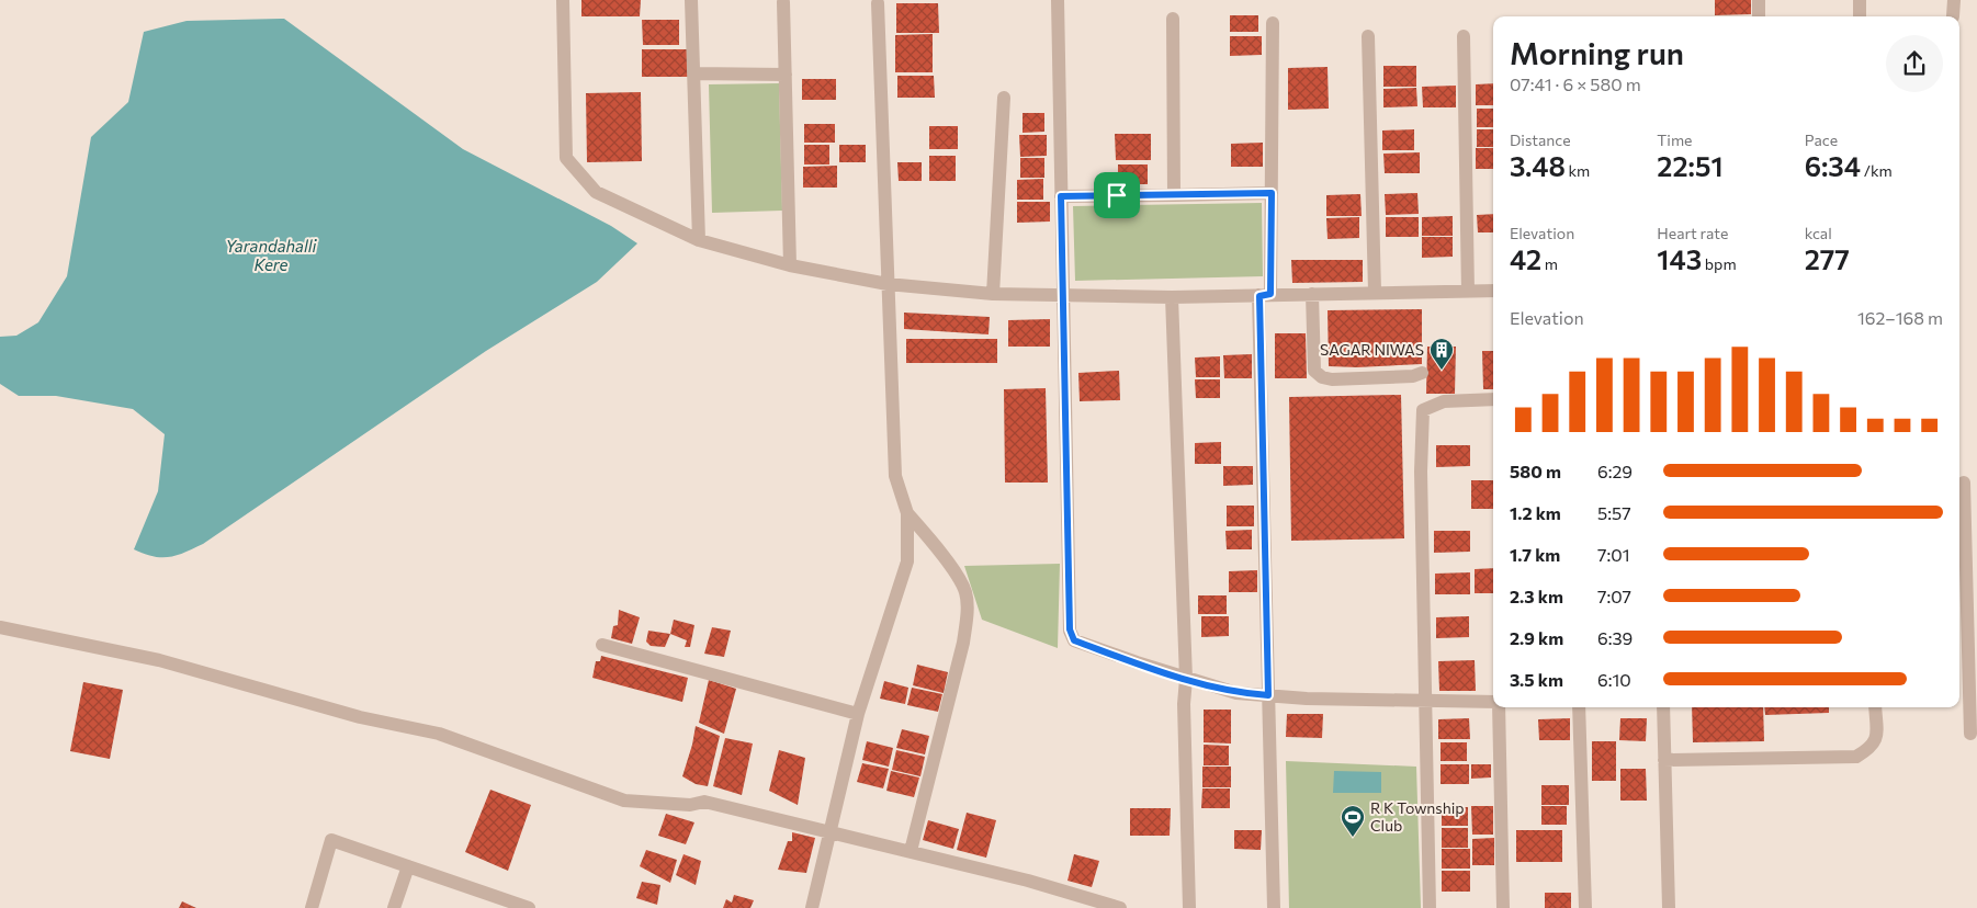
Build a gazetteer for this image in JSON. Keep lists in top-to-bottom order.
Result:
{
  "water": ["Yarandahalli Kere"],
  "places": {
    "building": ["SAGAR NIWAS"],
    "sports": ["R K Township Club"]
  },
  "page": {
    "heading": ["Morning run", "07:41 · 6 × 580 m"],
    "stats": [
      ["Distance", "3.48 km"],
      ["Time", "22:51"],
      ["Pace", "6:34 /km"],
      ["Elevation", "42 m"],
      ["Heart rate", "143 bpm"],
      ["kcal", "277"]
    ],
    "chart": ["Elevation", "162–168 m"],
    "list": [
      {
        "name": "580 m",
        "note": "6:29"
      },
      {
        "name": "1.2 km",
        "note": "5:57"
      },
      {
        "name": "1.7 km",
        "note": "7:01"
      },
      {
        "name": "2.3 km",
        "note": "7:07"
      },
      {
        "name": "2.9 km",
        "note": "6:39"
      },
      {
        "name": "3.5 km",
        "note": "6:10"
      }
    ]
  }
}
